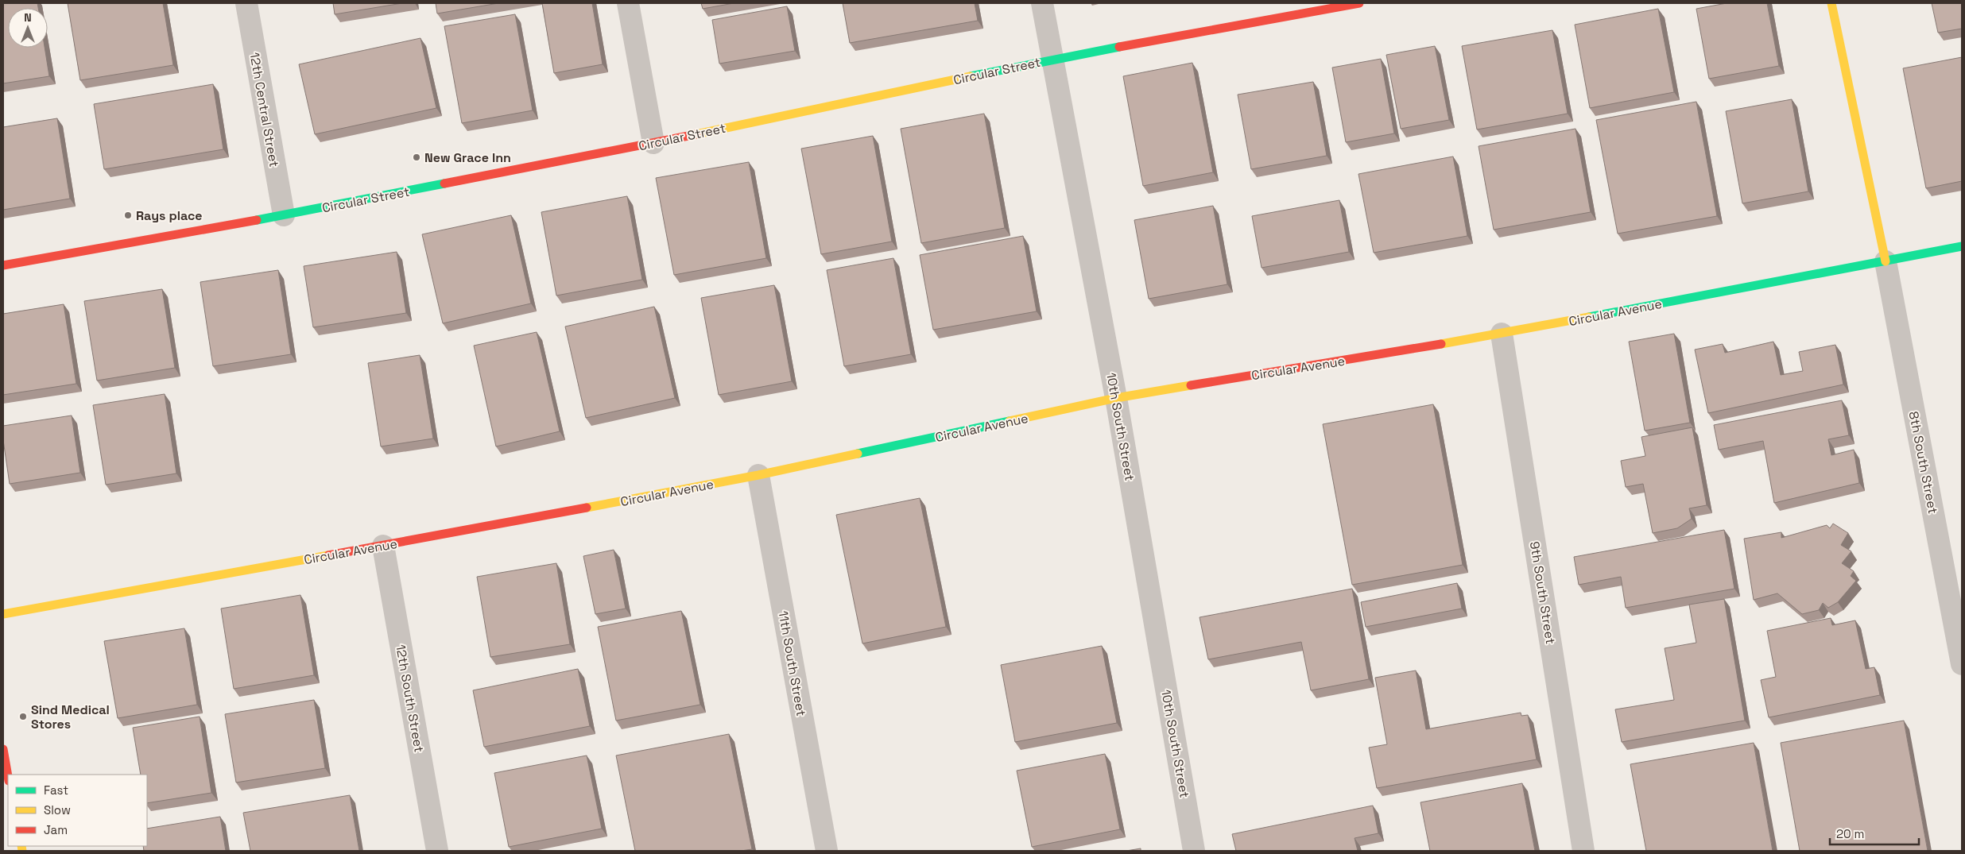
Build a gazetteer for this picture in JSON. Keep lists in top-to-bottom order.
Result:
{
  "streets": {
    "street": [
      "Circular Street",
      "12th Central Street",
      "Circular Avenue",
      "10th South Street",
      "8th South Street",
      "9th South Street",
      "11th South Street",
      "12th South Street"
    ]
  },
  "crossings": [
    ["Circular Street", "12th Central Street"],
    ["Circular Street", "10th South Street"],
    ["Circular Avenue", "10th South Street"],
    ["Circular Avenue", "8th South Street"],
    ["Circular Avenue", "9th South Street"],
    ["Circular Avenue", "11th South Street"],
    ["Circular Avenue", "12th South Street"]
  ],
  "places": ["New Grace Inn", "Rays place", "Sind Medical Stores"],
  "legend": ["Fast", "Slow", "Jam"],
  "scale_bar": "20 m",
  "north": "top"
}
